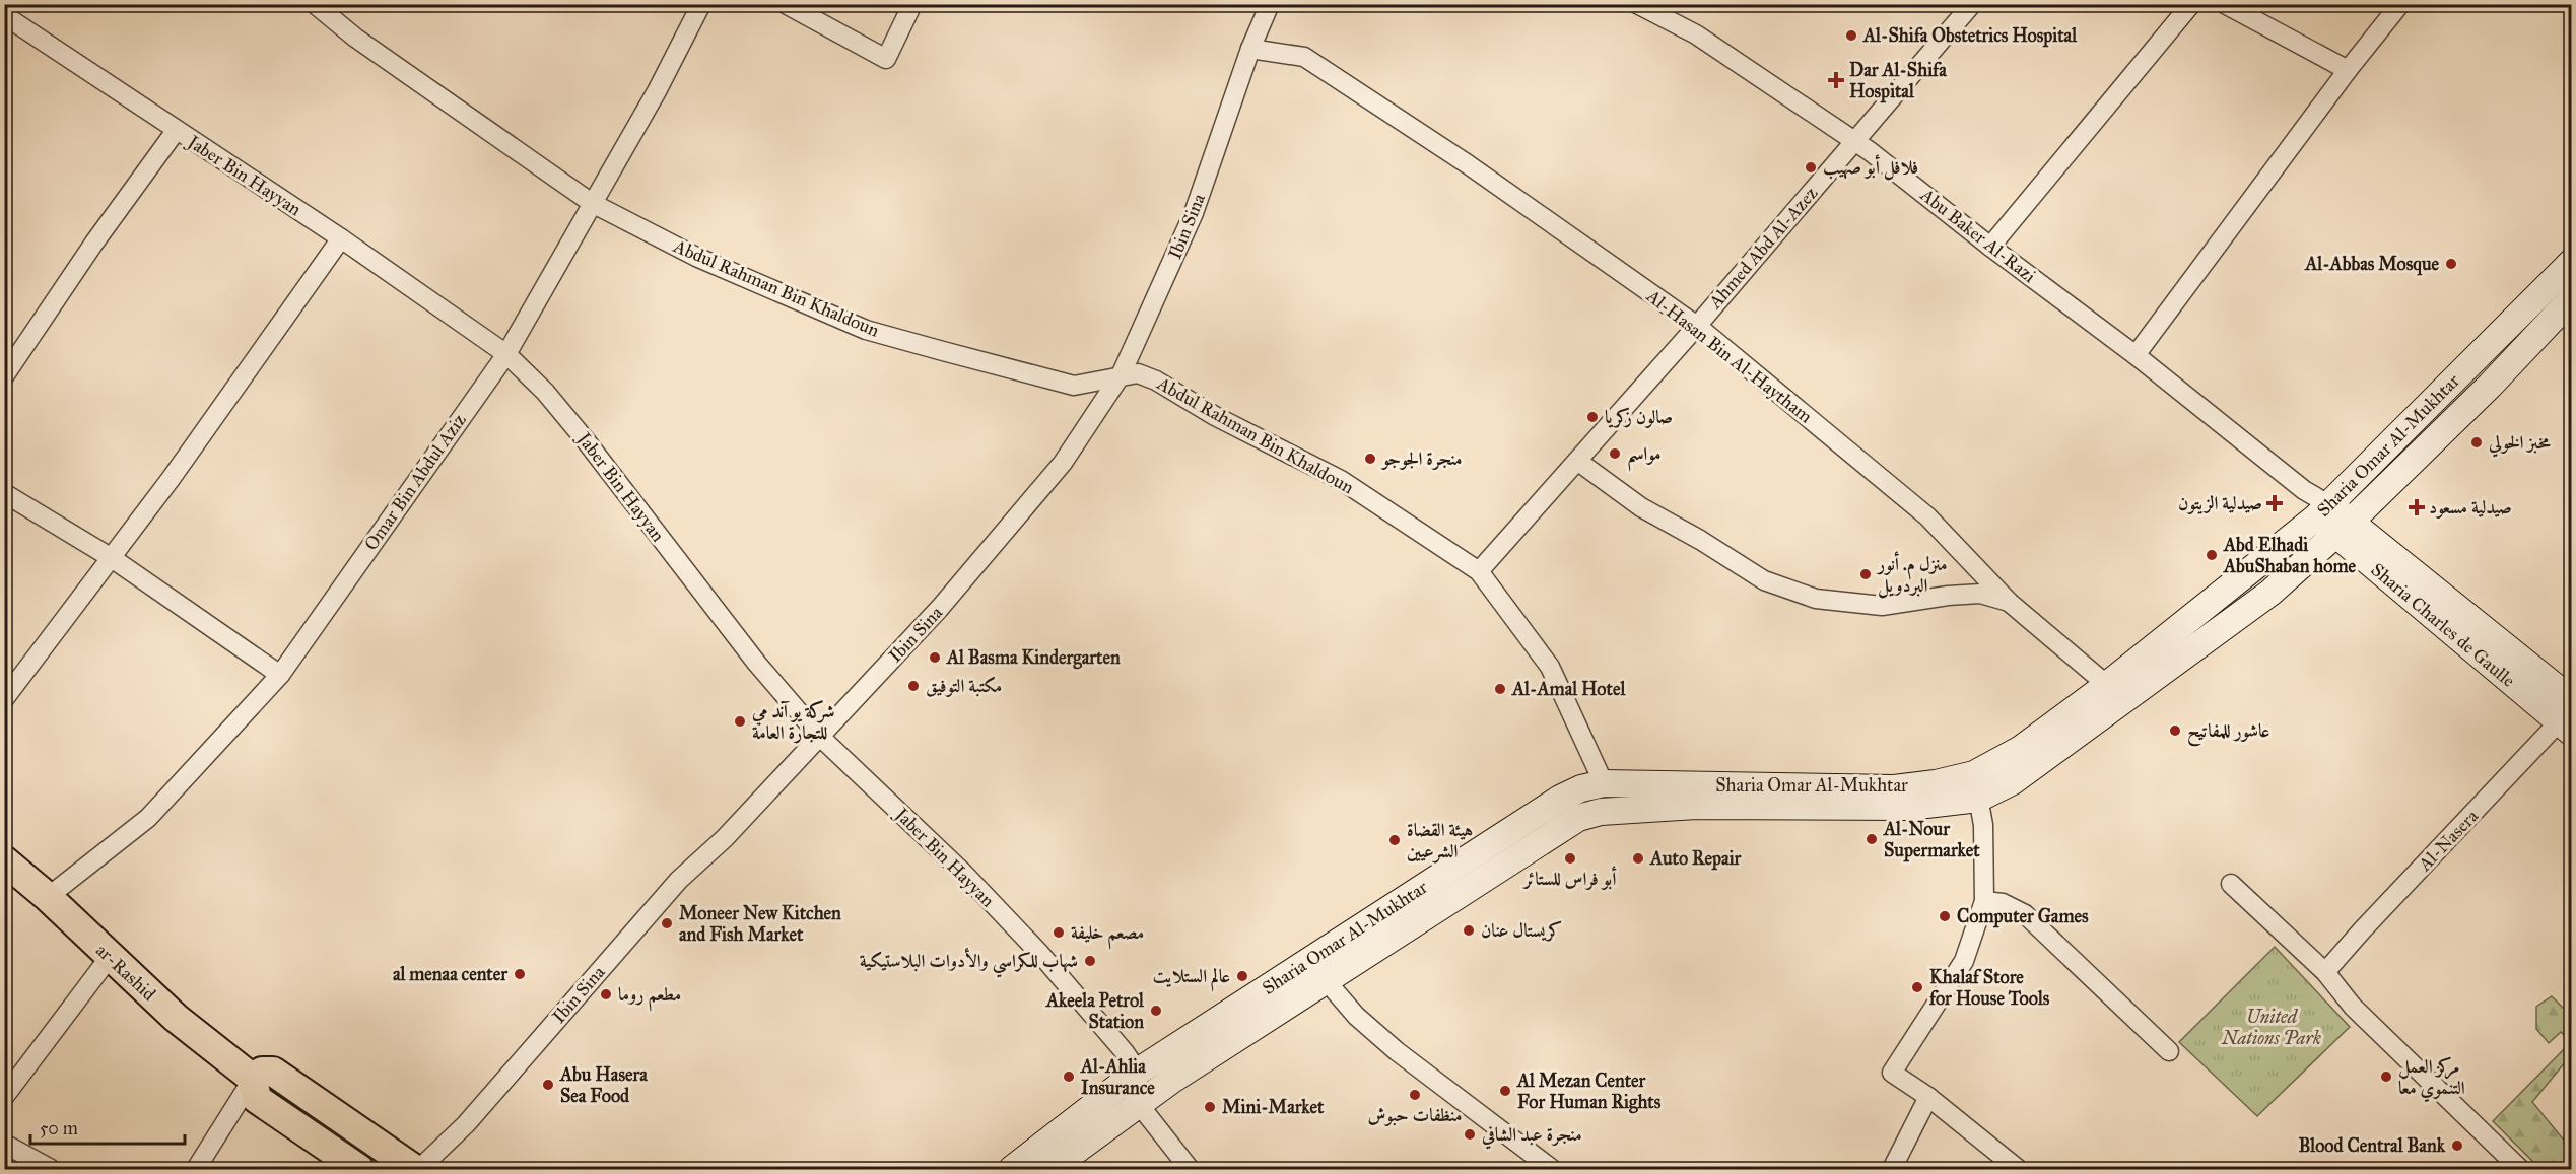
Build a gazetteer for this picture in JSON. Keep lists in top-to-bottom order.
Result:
{
  "streets": {
    "main road": ["Sharia Omar Al-Mukhtar", "Sharia Charles de Gaulle", "ar-Rashid"],
    "street": [
      "Jaber Bin Hayyan",
      "Ibin Sina",
      "Abu Baker Al-Razi",
      "Ahmed Abd Al-Azez",
      "Abdul Rahman Bin Khaldoun",
      "Al-Hasan Bin Al-Haytham",
      "Omar Bin Abdul Aziz",
      "Al-Nasera"
    ]
  },
  "crossings": [
    ["Jaber Bin Hayyan", "Ibin Sina"],
    ["Jaber Bin Hayyan", "Sharia Omar Al-Mukhtar"],
    ["Jaber Bin Hayyan", "Omar Bin Abdul Aziz"],
    ["Ibin Sina", "Abdul Rahman Bin Khaldoun"],
    ["Ibin Sina", "Al-Hasan Bin Al-Haytham"],
    ["Abu Baker Al-Razi", "Ahmed Abd Al-Azez"],
    ["Abu Baker Al-Razi", "Sharia Omar Al-Mukhtar"],
    ["Abu Baker Al-Razi", "Sharia Charles de Gaulle"],
    ["Ahmed Abd Al-Azez", "Abdul Rahman Bin Khaldoun"],
    ["Ahmed Abd Al-Azez", "Al-Hasan Bin Al-Haytham"],
    ["Abdul Rahman Bin Khaldoun", "Sharia Omar Al-Mukhtar"],
    ["Abdul Rahman Bin Khaldoun", "Omar Bin Abdul Aziz"],
    ["Al-Hasan Bin Al-Haytham", "Sharia Omar Al-Mukhtar"],
    ["Sharia Omar Al-Mukhtar", "Sharia Charles de Gaulle"],
    ["Omar Bin Abdul Aziz", "ar-Rashid"],
    ["Sharia Charles de Gaulle", "Al-Nasera"]
  ],
  "parks": ["United Nations Park"],
  "places": {
    "other": [
      "Al-Shifa Obstetrics Hospital",
      "فلافل أبو صهيب",
      "Al-Abbas Mosque",
      "صالون زكريا",
      "مخبز الخولي",
      "مواسم",
      "منجرة الجوجو",
      "Abd Elhadi AbuShaban home",
      "منزل م. أنور البردويل",
      "Al Basma Kindergarten",
      "مكتبة التوفيق",
      "Al-Amal Hotel",
      "شركة يو آند مي للتجارة العامة",
      "عاشور للمفاتيح",
      "Al-Nour Supermarket",
      "هيئة القضاة الشرعيين",
      "أبو فراس للستائر",
      "Auto Repair",
      "Computer Games",
      "Moneer New Kitchen and Fish Market",
      "كريستال عنان",
      "مصعم خليفة",
      "شهاب للكراسي والأدوات البلاستيكية",
      "al menaa center",
      "عالم الستلايت",
      "Khalaf Store for House Tools",
      "مطعم روما",
      "Akeela Petrol Station",
      "Al-Ahlia Insurance",
      "مركز العمل التنموي معا",
      "Abu Hasera Sea Food",
      "Al Mezan Center For Human Rights",
      "منظفات حبوش",
      "Mini-Market",
      "منجرة عبد الشافي",
      "Blood Central Bank"
    ],
    "health": ["Dar Al-Shifa Hospital", "صيدلية الزيتون", "صيدلية مسعود"]
  },
  "scale_bar": "50 m"
}
